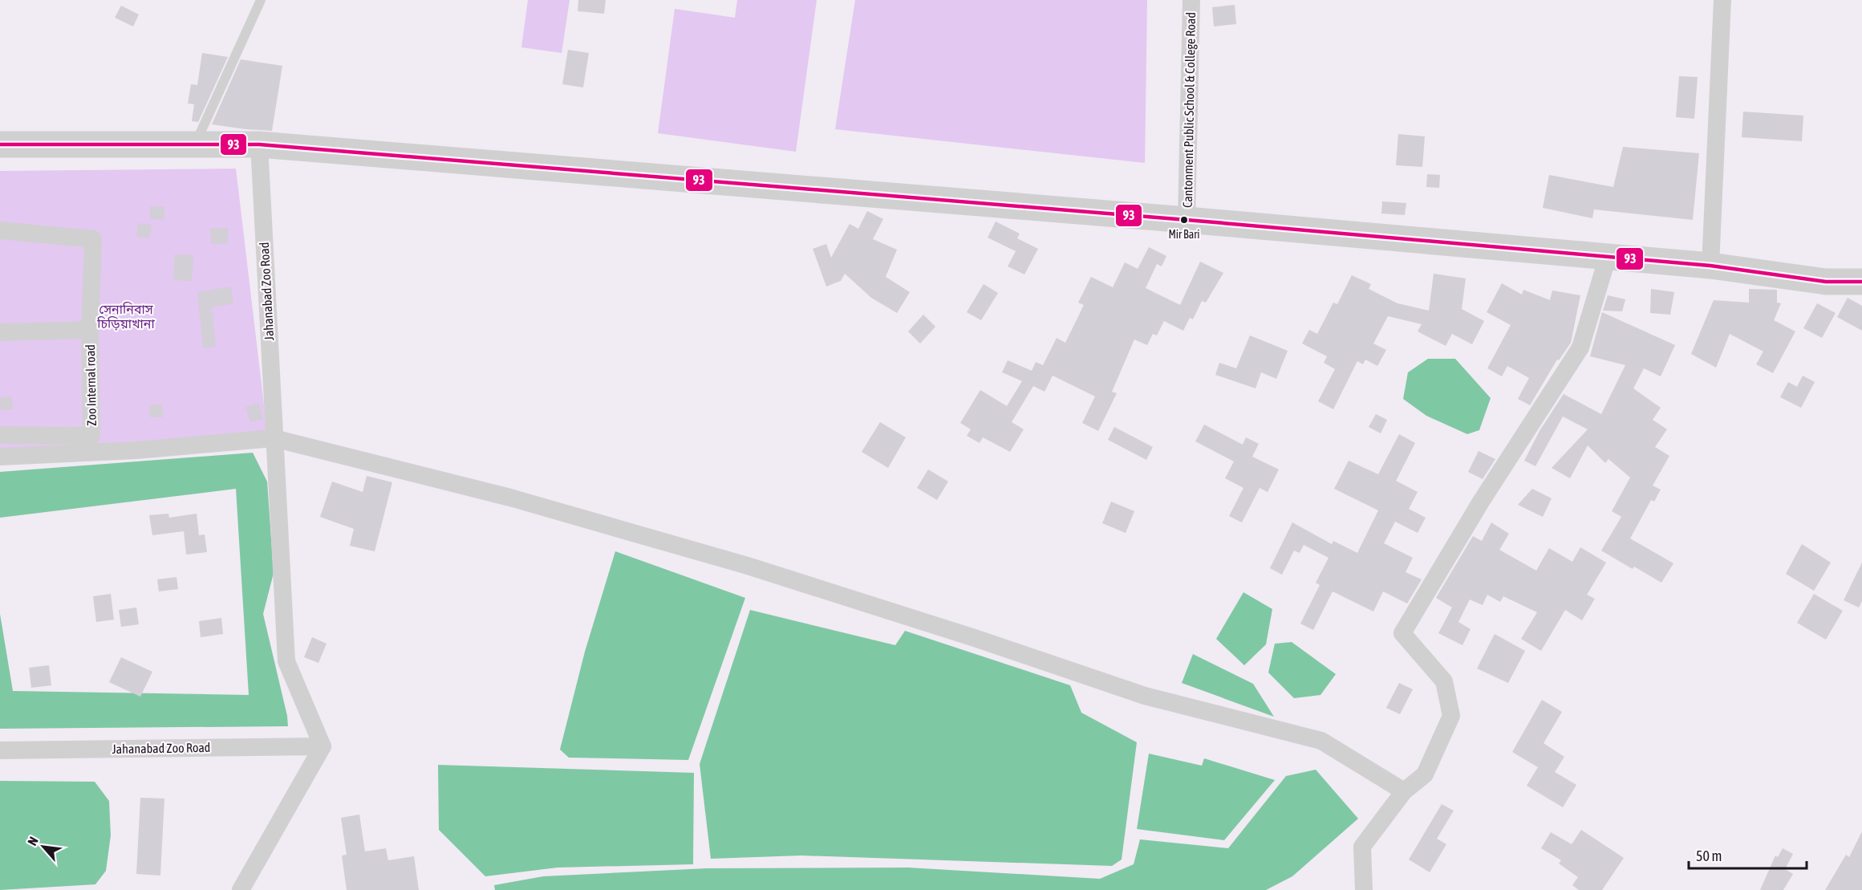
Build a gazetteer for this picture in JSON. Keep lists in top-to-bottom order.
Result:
{
  "streets": {
    "street": ["Cantonment Public School & College Road", "Jahanabad Zoo Road", "Zoo Internal road"]
  },
  "parks": ["সেনানিবাস চিড়িয়াখানা"],
  "places": ["Mir Bari"],
  "lines": ["transit line 93"],
  "scale_bar": "50 m",
  "north": "top left"
}
